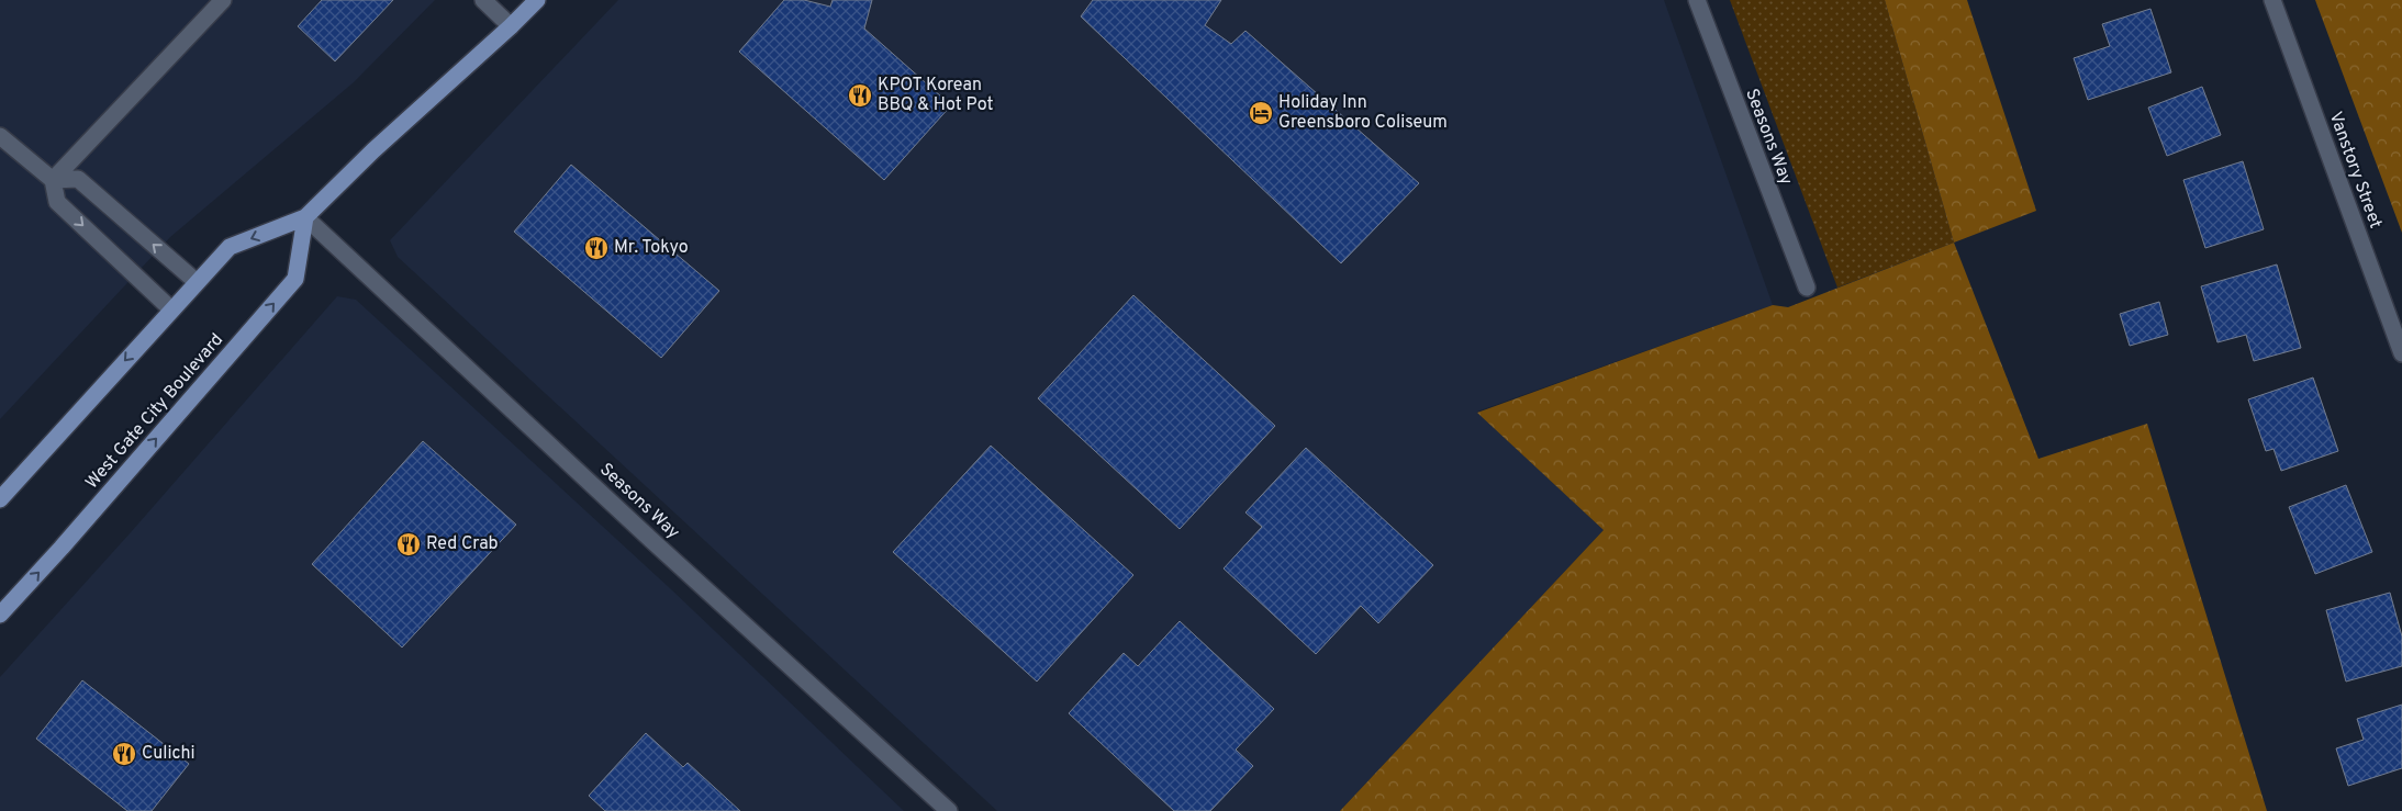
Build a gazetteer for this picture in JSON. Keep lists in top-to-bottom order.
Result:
{
  "streets": {
    "main road": ["West Gate City Boulevard"],
    "street": ["Seasons Way", "Vanstory Street"]
  },
  "crossings": [
    ["Seasons Way", "West Gate City Boulevard"]
  ],
  "places": {
    "restaurant": [
      "KPOT Korean BBQ & Hot Pot",
      "Mr. Tokyo",
      "Red Crab",
      "Culichi"
    ],
    "hotel": ["Holiday Inn Greensboro Coliseum"]
  }
}
